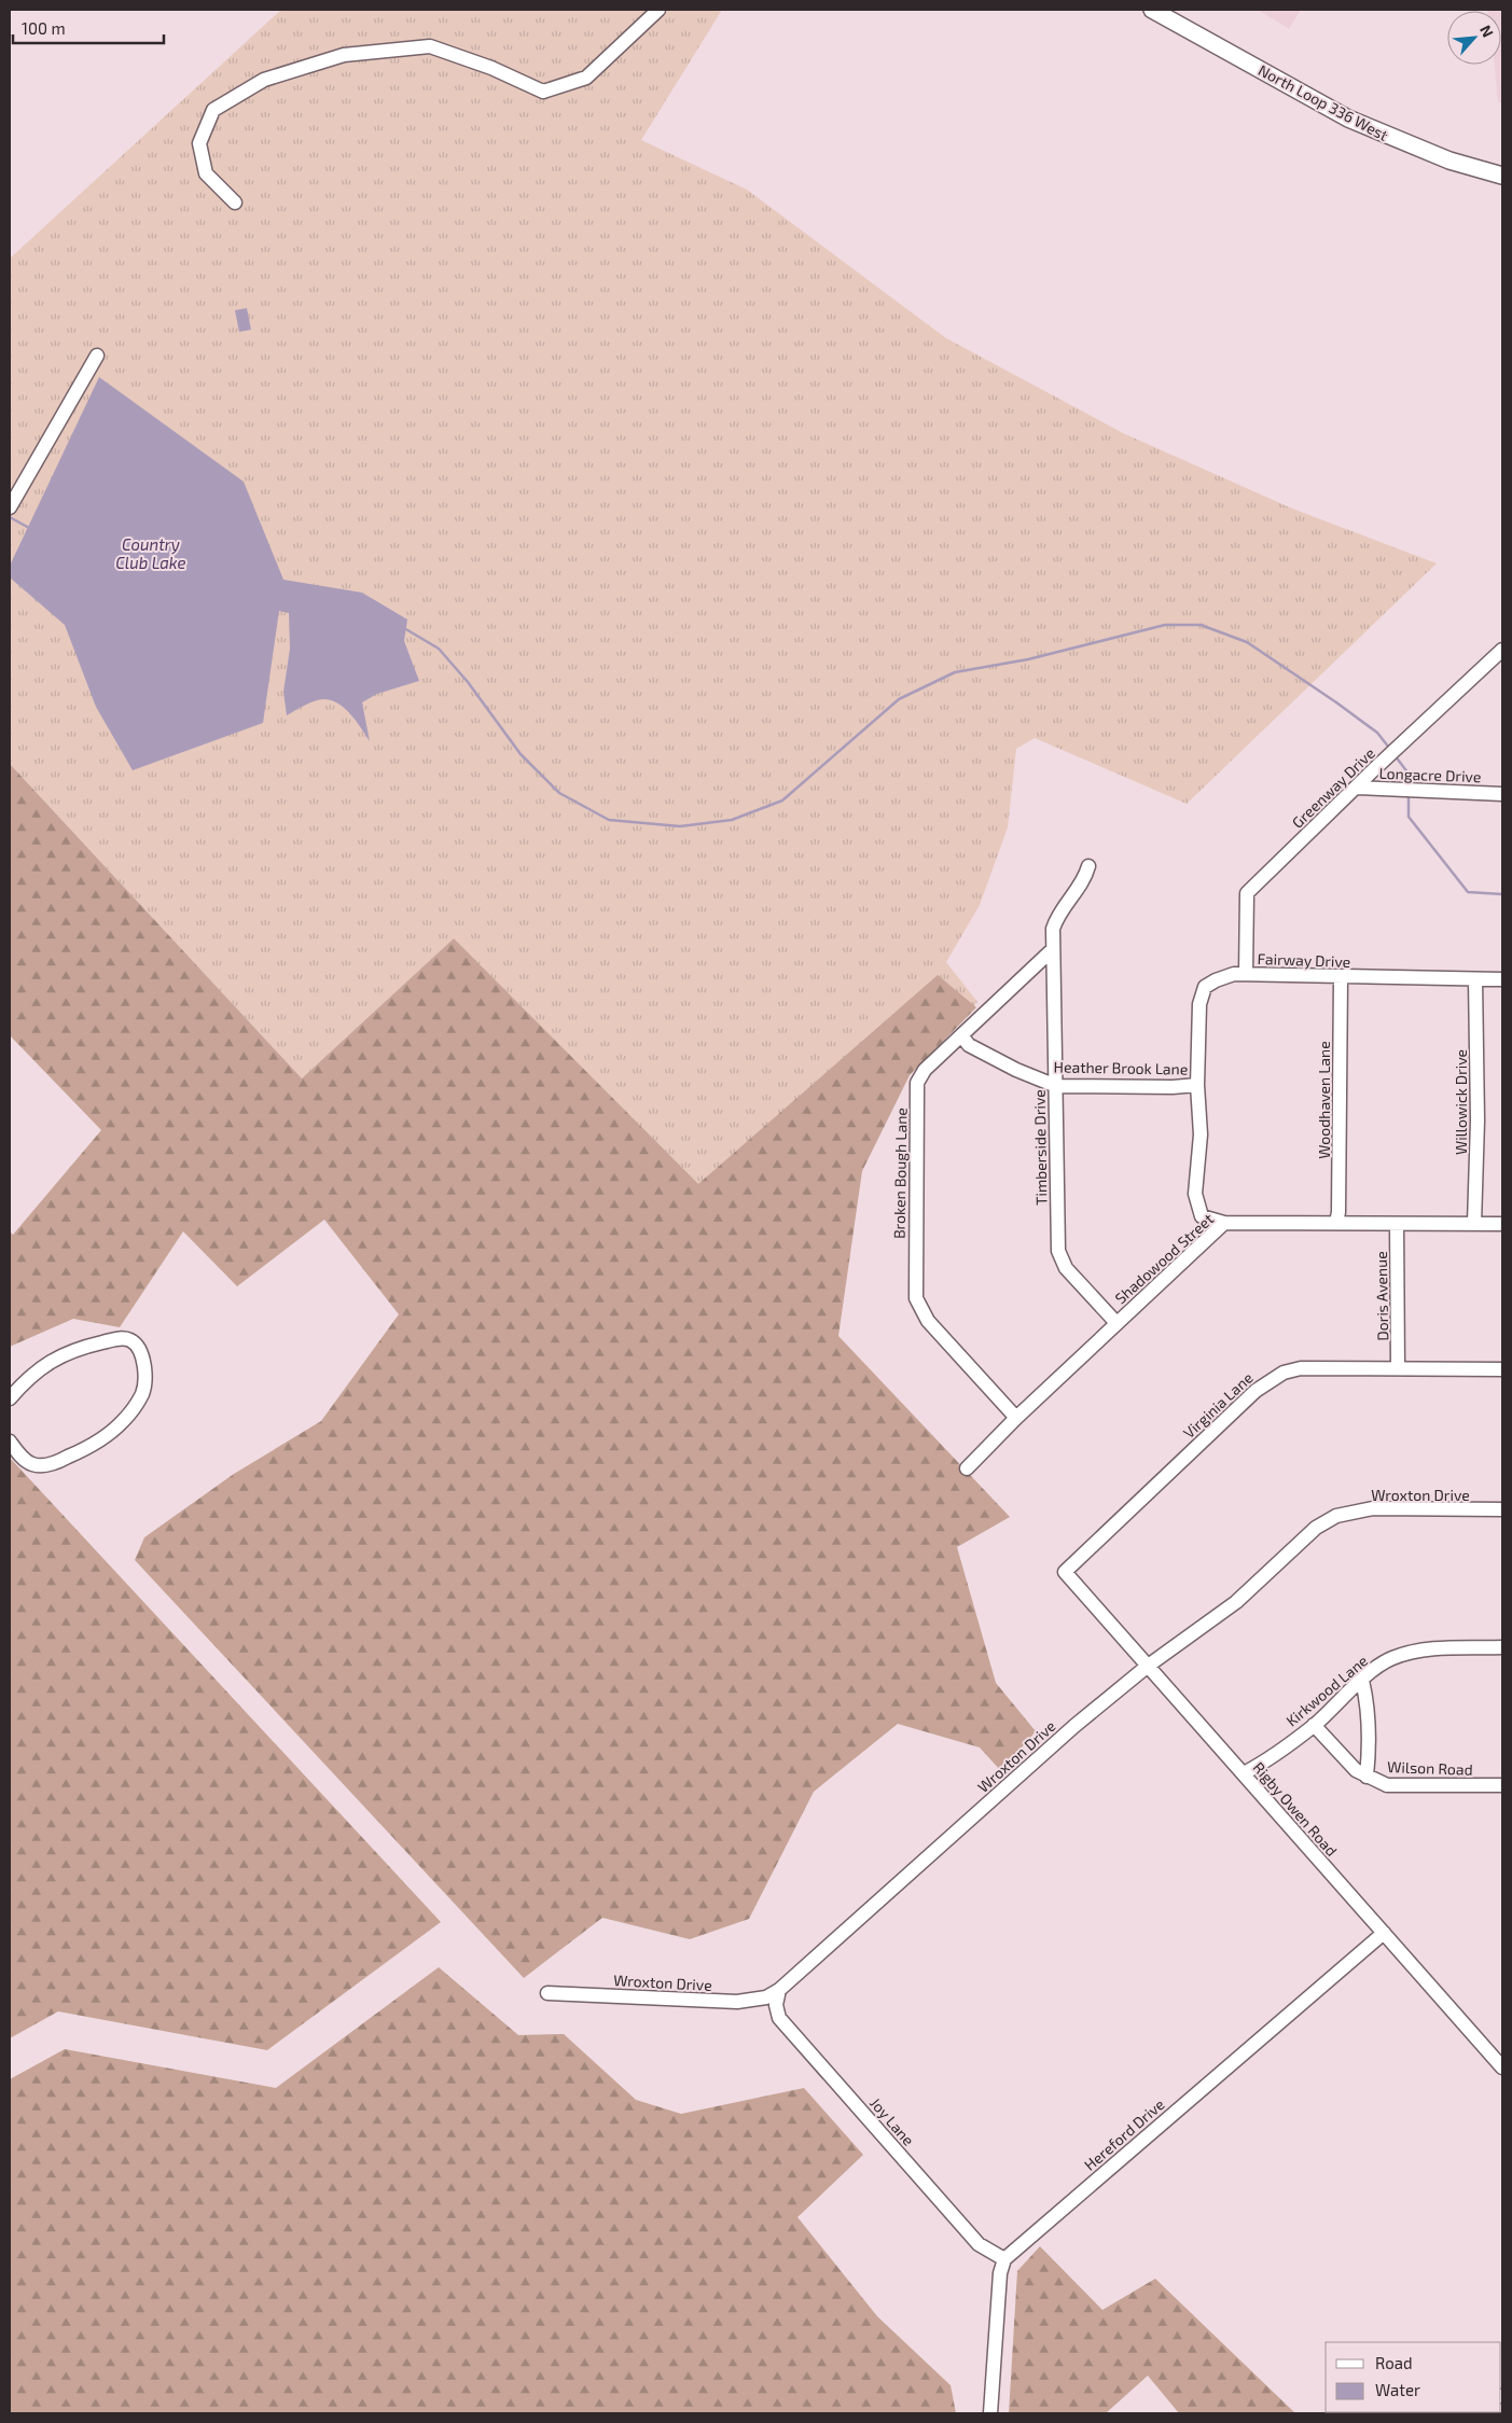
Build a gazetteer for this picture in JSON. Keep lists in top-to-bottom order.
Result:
{
  "streets": {
    "main road": ["North Loop 336 West"],
    "street": [
      "Longacre Drive",
      "Greenway Drive",
      "Fairway Drive",
      "Heather Brook Lane",
      "Woodhaven Lane",
      "Willowick Drive",
      "Timberside Drive",
      "Broken Bough Lane",
      "Shadowood Street",
      "Doris Avenue",
      "Virginia Lane",
      "Wroxton Drive",
      "Kirkwood Lane",
      "Wilson Road",
      "Rigby Owen Road",
      "Joy Lane",
      "Hereford Drive"
    ]
  },
  "crossings": [
    ["Longacre Drive", "Greenway Drive"],
    ["Greenway Drive", "Fairway Drive"],
    ["Fairway Drive", "Heather Brook Lane"],
    ["Fairway Drive", "Woodhaven Lane"],
    ["Fairway Drive", "Willowick Drive"],
    ["Heather Brook Lane", "Timberside Drive"],
    ["Heather Brook Lane", "Broken Bough Lane"],
    ["Woodhaven Lane", "Shadowood Street"],
    ["Willowick Drive", "Shadowood Street"],
    ["Timberside Drive", "Broken Bough Lane"],
    ["Timberside Drive", "Shadowood Street"],
    ["Broken Bough Lane", "Shadowood Street"],
    ["Shadowood Street", "Doris Avenue"],
    ["Doris Avenue", "Virginia Lane"],
    ["Virginia Lane", "Rigby Owen Road"],
    ["Wroxton Drive", "Rigby Owen Road"],
    ["Wroxton Drive", "Joy Lane"],
    ["Kirkwood Lane", "Wilson Road"],
    ["Kirkwood Lane", "Rigby Owen Road"],
    ["Rigby Owen Road", "Hereford Drive"],
    ["Joy Lane", "Hereford Drive"]
  ],
  "water": ["Country Club Lake"],
  "legend": ["Road", "Water"],
  "scale_bar": "100 m",
  "north": "top right"
}
